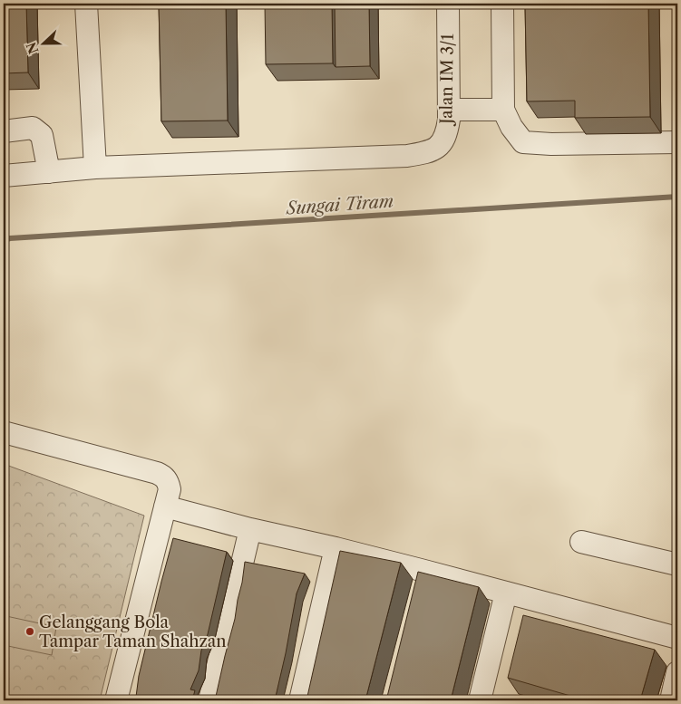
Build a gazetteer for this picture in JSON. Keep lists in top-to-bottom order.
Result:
{
  "streets": {
    "street": ["Jalan IM 3/1"]
  },
  "water": ["Sungai Tiram"],
  "places": ["Gelanggang Bola Tampar Taman Shahzan"],
  "north": "left"
}
